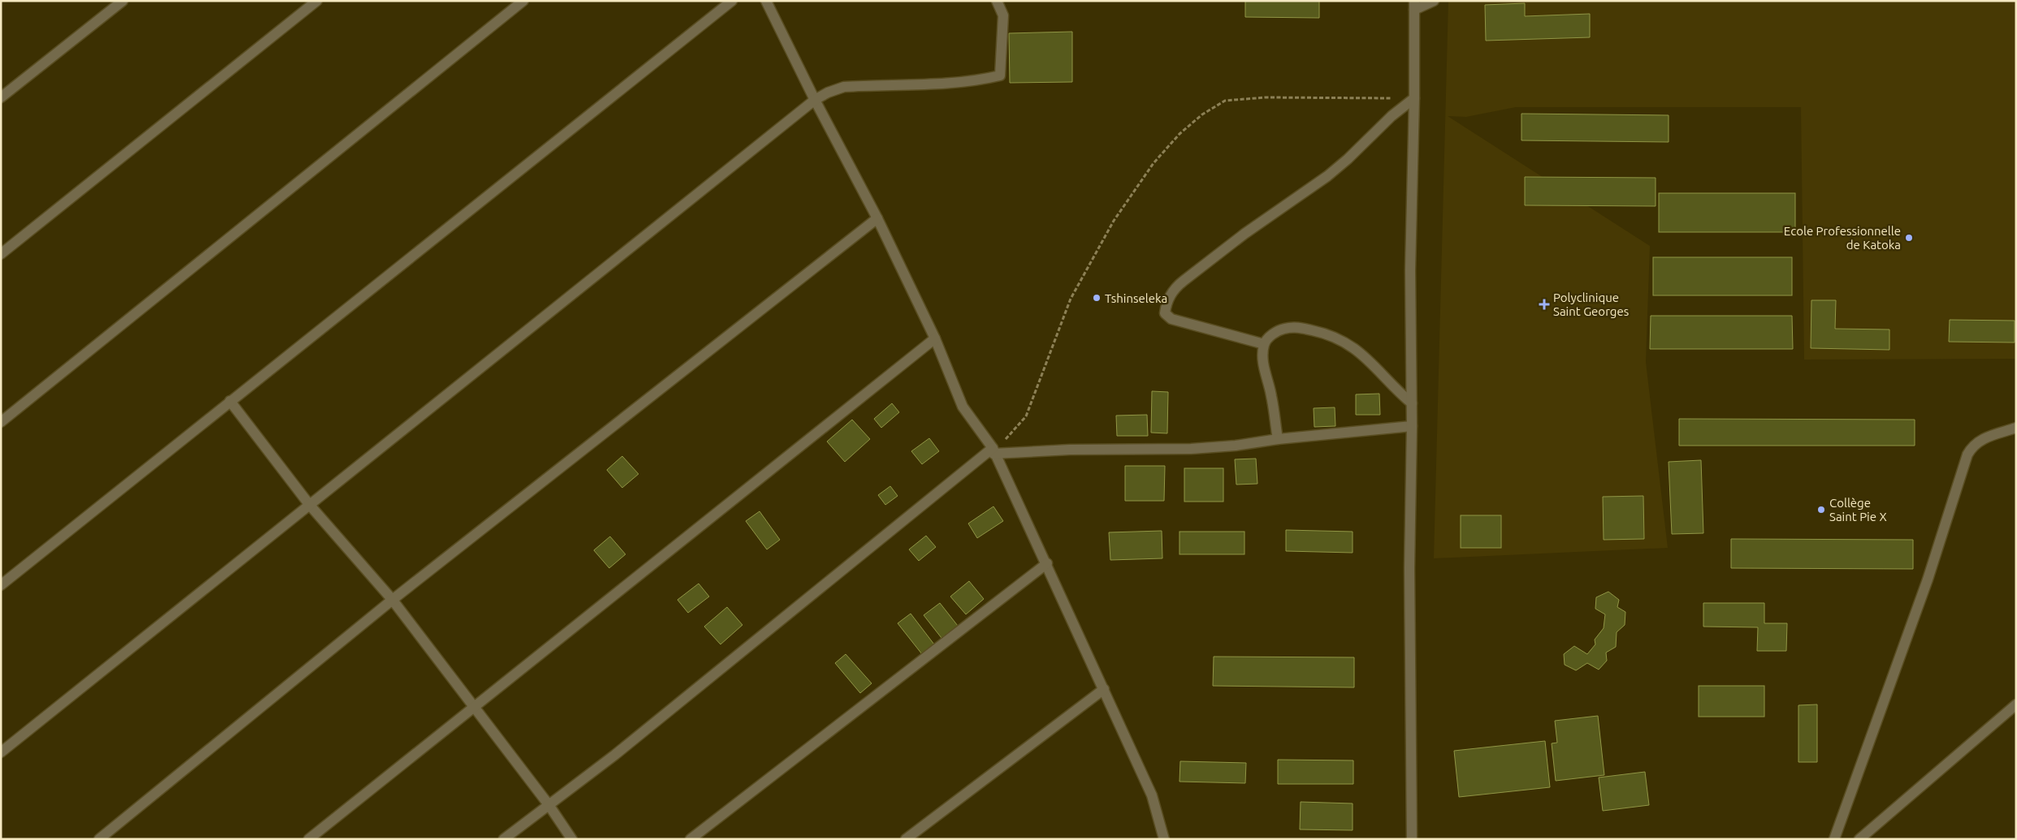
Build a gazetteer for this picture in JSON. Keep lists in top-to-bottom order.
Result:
{
  "places": {
    "other": ["Ecole Professionnelle de Katoka", "Tshinseleka", "Collège Saint Pie X"],
    "health": ["Polyclinique Saint Georges"]
  }
}
